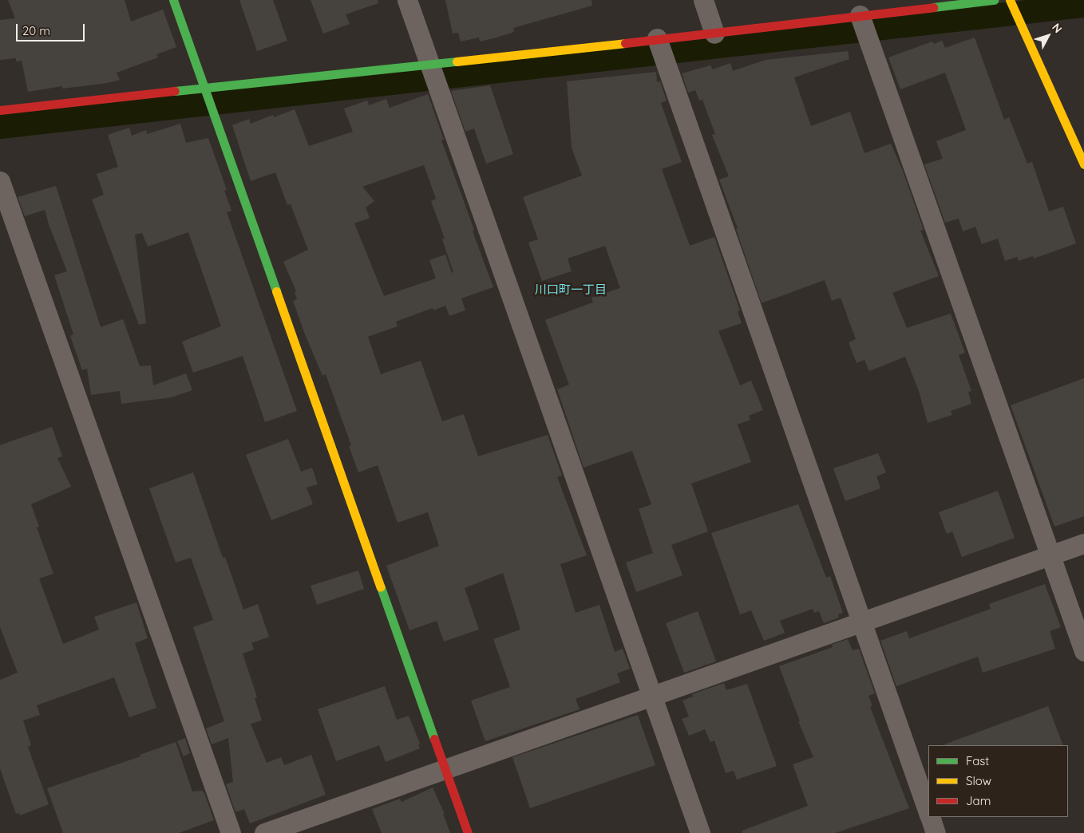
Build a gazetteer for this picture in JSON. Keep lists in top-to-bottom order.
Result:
{
  "districts": ["川口町一丁目"],
  "legend": ["Fast", "Slow", "Jam"],
  "scale_bar": "20 m",
  "north": "top right"
}
